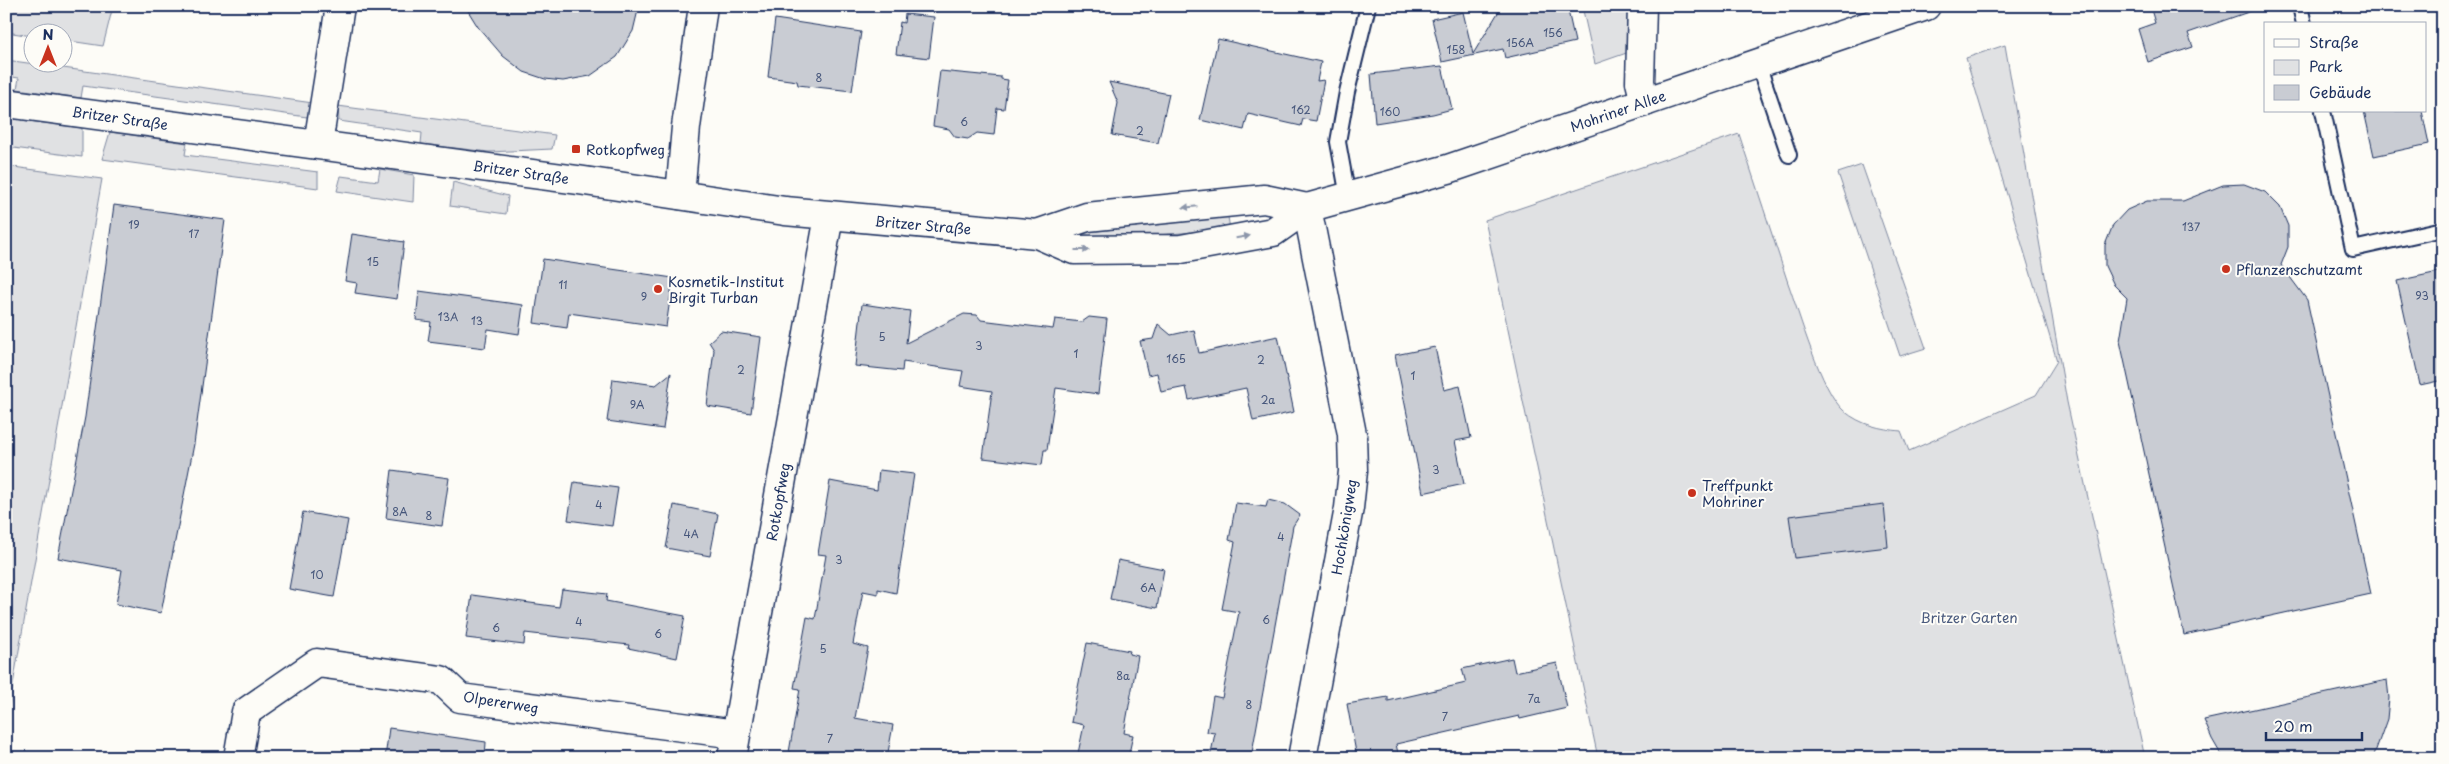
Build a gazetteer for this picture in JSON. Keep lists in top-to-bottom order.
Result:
{
  "streets": {
    "main road": [
      "Mohriner Allee",
      "Britzer Straße",
      "Rotkopfweg",
      "Hochkönigweg",
      "Olpererweg"
    ]
  },
  "crossings": [
    ["Mohriner Allee", "Britzer Straße"],
    ["Mohriner Allee", "Hochkönigweg"],
    ["Britzer Straße", "Rotkopfweg"],
    ["Britzer Straße", "Hochkönigweg"],
    ["Rotkopfweg", "Olpererweg"]
  ],
  "parks": ["Britzer Garten"],
  "places": {
    "transit": ["Rotkopfweg"],
    "other": ["Pflanzenschutzamt", "Kosmetik-Institut Birgit Turban", "Treffpunkt Mohriner"]
  },
  "house_numbers": [
    "156",
    "156A",
    "158",
    "8",
    "162",
    "160",
    "6",
    "2",
    "19",
    "137",
    "17",
    "15",
    "11",
    "93",
    "9",
    "13A",
    "13",
    "5",
    "3",
    "1",
    "165",
    "2",
    "2",
    "1",
    "2a",
    "9A",
    "3",
    "4",
    "8A",
    "8",
    "4A",
    "4",
    "3",
    "10",
    "6A",
    "6",
    "4",
    "6",
    "6",
    "5",
    "8a",
    "7a",
    "8",
    "7",
    "7"
  ],
  "legend": ["Straße", "Park", "Gebäude"],
  "scale_bar": "20 m",
  "north": "top"
}
